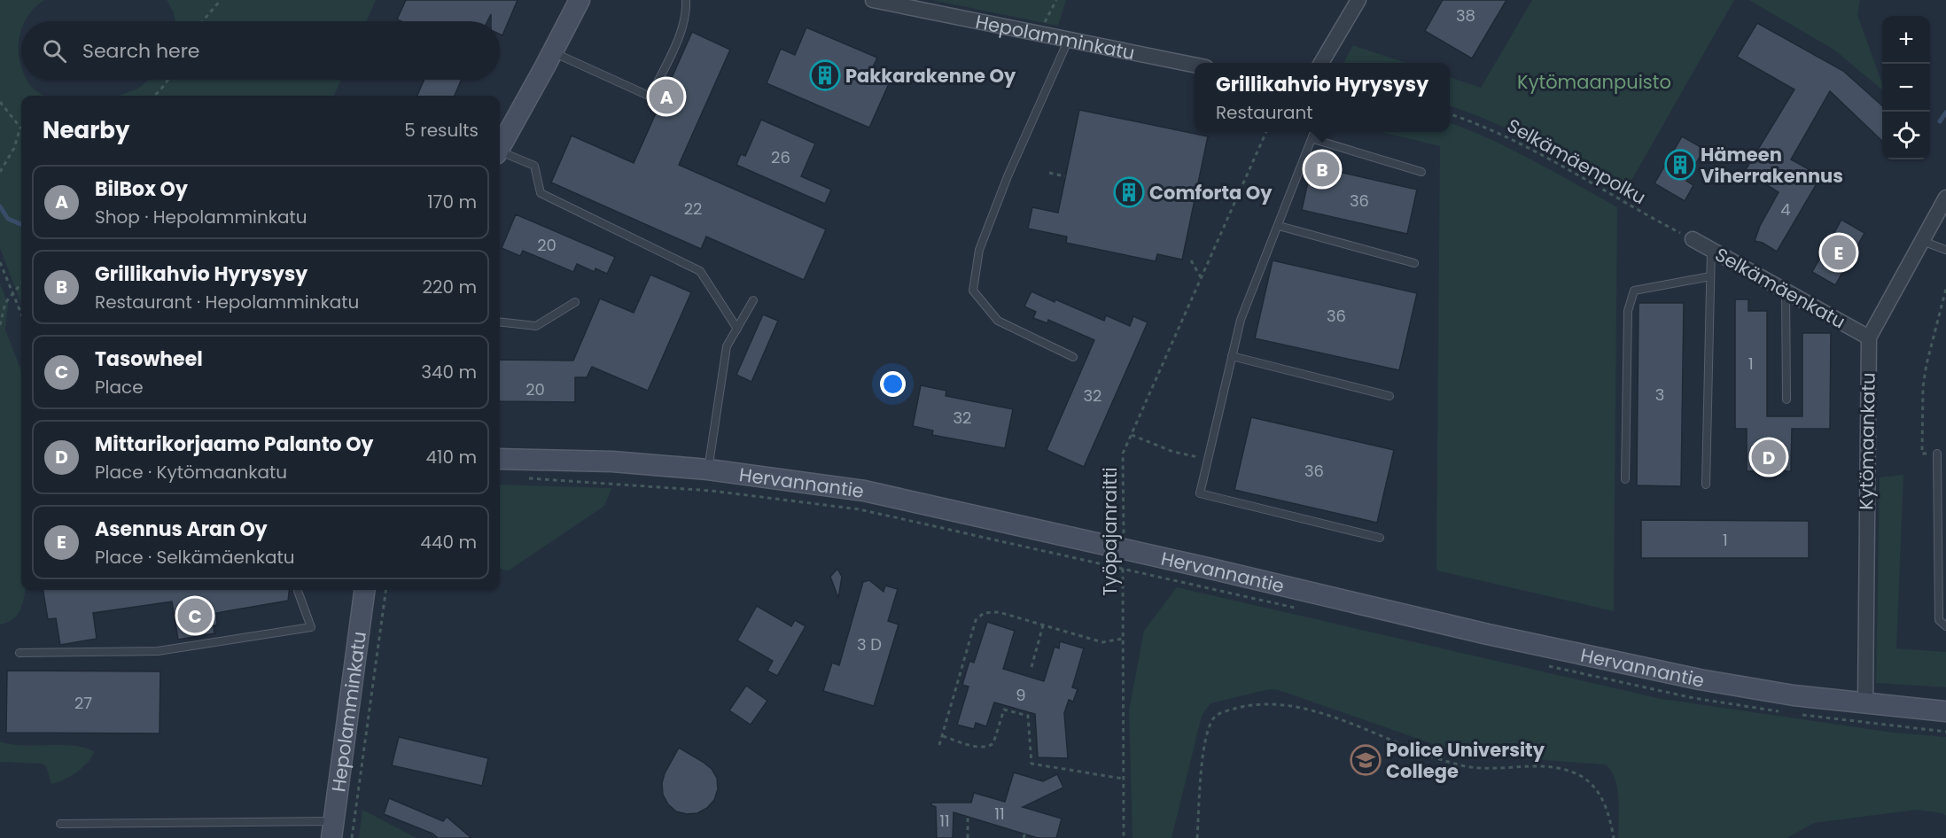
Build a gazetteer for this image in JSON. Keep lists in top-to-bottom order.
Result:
{
  "streets": {
    "main road": ["Hepolamminkatu", "Hervannantie"],
    "street": ["Selkämäenkatu", "Kytömaankatu"],
    "path": ["Selkämäenpolku", "Työpajanraitti"]
  },
  "crossings": [
    ["Selkämäenpolku", "Selkämäenkatu"],
    ["Selkämäenkatu", "Kytömaankatu"],
    ["Kytömaankatu", "Hervannantie"],
    ["Hervannantie", "Työpajanraitti"]
  ],
  "parks": ["Kytömaanpuisto"],
  "places": {
    "building": ["Pakkarakenne Oy", "Hämeen Viherrakennus", "Comforta Oy"],
    "school or university": ["Police University College"]
  },
  "house_numbers": [
    "38",
    "26",
    "36",
    "22",
    "4",
    "20",
    "36",
    "1",
    "20",
    "3",
    "32",
    "32",
    "36",
    "1",
    "3 D",
    "9",
    "27",
    "11",
    "11"
  ],
  "page": {
    "map_buttons": ["+", "−"],
    "search": "Search here",
    "popup": ["Grillikahvio Hyrysysy", "Restaurant"],
    "pins": [
      "A",
      "B",
      "E",
      "D",
      "C"
    ],
    "heading": ["Nearby", "5 results"],
    "list": [
      {
        "mark": "A",
        "name": "BilBox Oy",
        "note": "Shop · Hepolamminkatu",
        "value": "170 m"
      },
      {
        "mark": "B",
        "name": "Grillikahvio Hyrysysy",
        "note": "Restaurant · Hepolamminkatu",
        "value": "220 m"
      },
      {
        "mark": "C",
        "name": "Tasowheel",
        "note": "Place",
        "value": "340 m"
      },
      {
        "mark": "D",
        "name": "Mittarikorjaamo Palanto Oy",
        "note": "Place · Kytömaankatu",
        "value": "410 m"
      },
      {
        "mark": "E",
        "name": "Asennus Aran Oy",
        "note": "Place · Selkämäenkatu",
        "value": "440 m"
      }
    ]
  }
}
